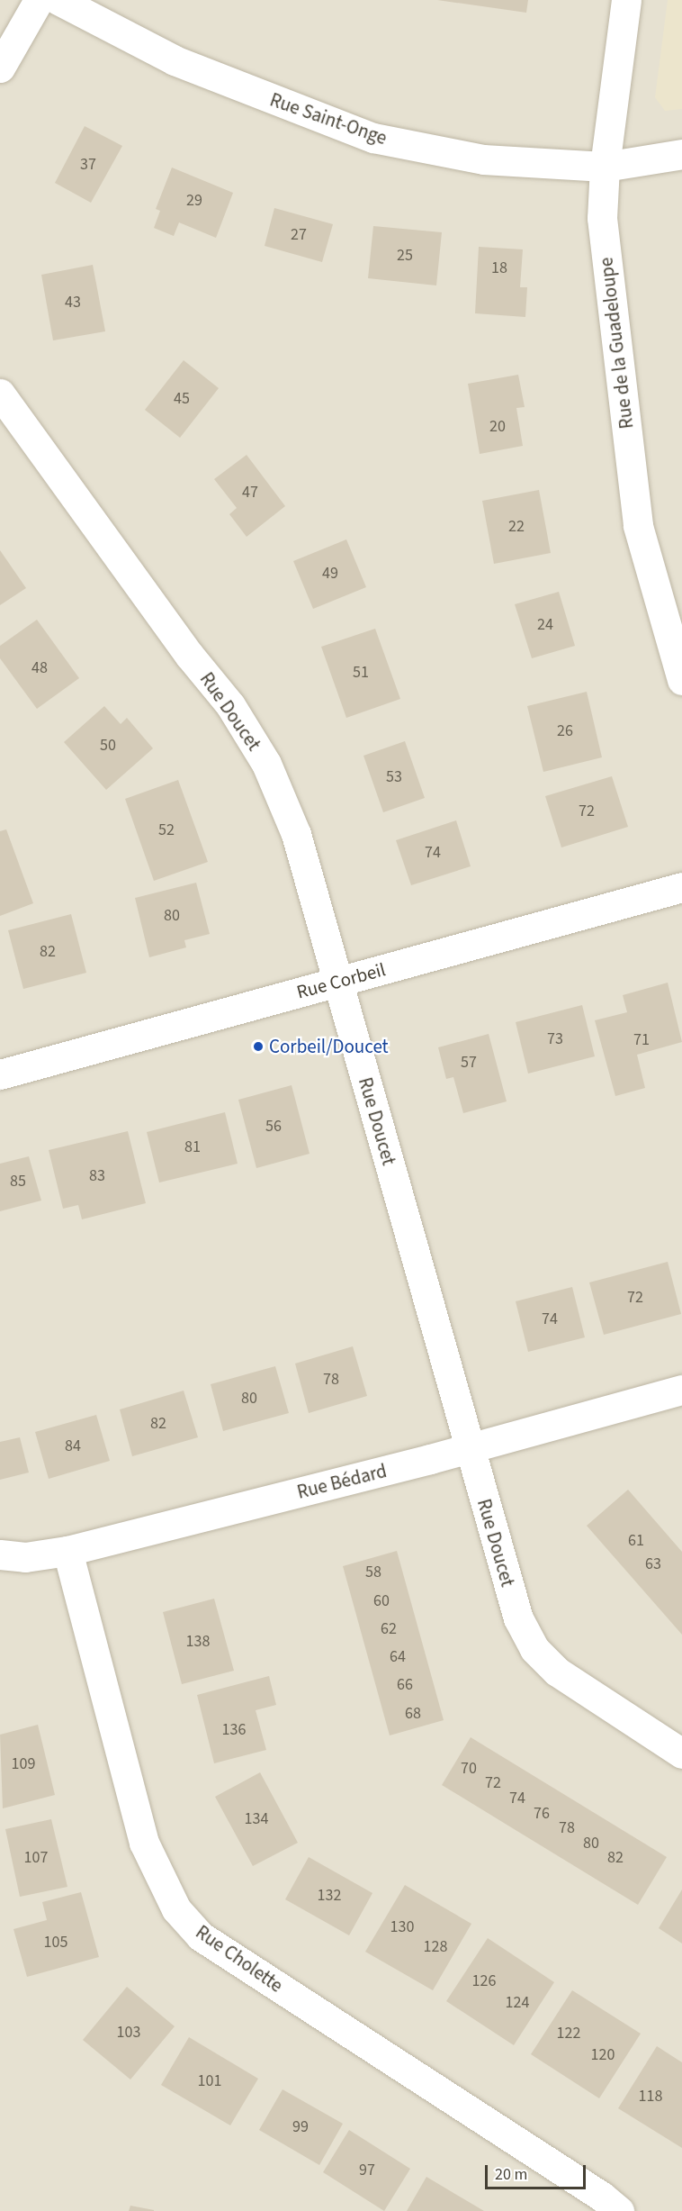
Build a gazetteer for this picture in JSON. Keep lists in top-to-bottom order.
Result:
{
  "streets": {
    "street": [
      "Rue Saint-Onge",
      "Rue de la Guadeloupe",
      "Rue Doucet",
      "Rue Corbeil",
      "Rue Bédard",
      "Rue Cholette"
    ]
  },
  "crossings": [
    ["Rue Saint-Onge", "Rue de la Guadeloupe"],
    ["Rue Doucet", "Rue Corbeil"],
    ["Rue Doucet", "Rue Bédard"],
    ["Rue Bédard", "Rue Cholette"]
  ],
  "places": ["Corbeil/Doucet"],
  "house_numbers": [
    "37",
    "29",
    "27",
    "25",
    "18",
    "43",
    "45",
    "20",
    "47",
    "22",
    "49",
    "24",
    "48",
    "51",
    "26",
    "50",
    "53",
    "72",
    "52",
    "74",
    "80",
    "82",
    "73",
    "71",
    "57",
    "56",
    "81",
    "83",
    "85",
    "72",
    "74",
    "78",
    "80",
    "82",
    "84",
    "61",
    "63",
    "58",
    "60",
    "62",
    "138",
    "64",
    "66",
    "68",
    "136",
    "109",
    "70",
    "72",
    "74",
    "76",
    "134",
    "78",
    "80",
    "107",
    "82",
    "132",
    "130",
    "105",
    "128",
    "126",
    "124",
    "103",
    "122",
    "120",
    "101",
    "118",
    "99",
    "97"
  ],
  "scale_bar": "20 m"
}
